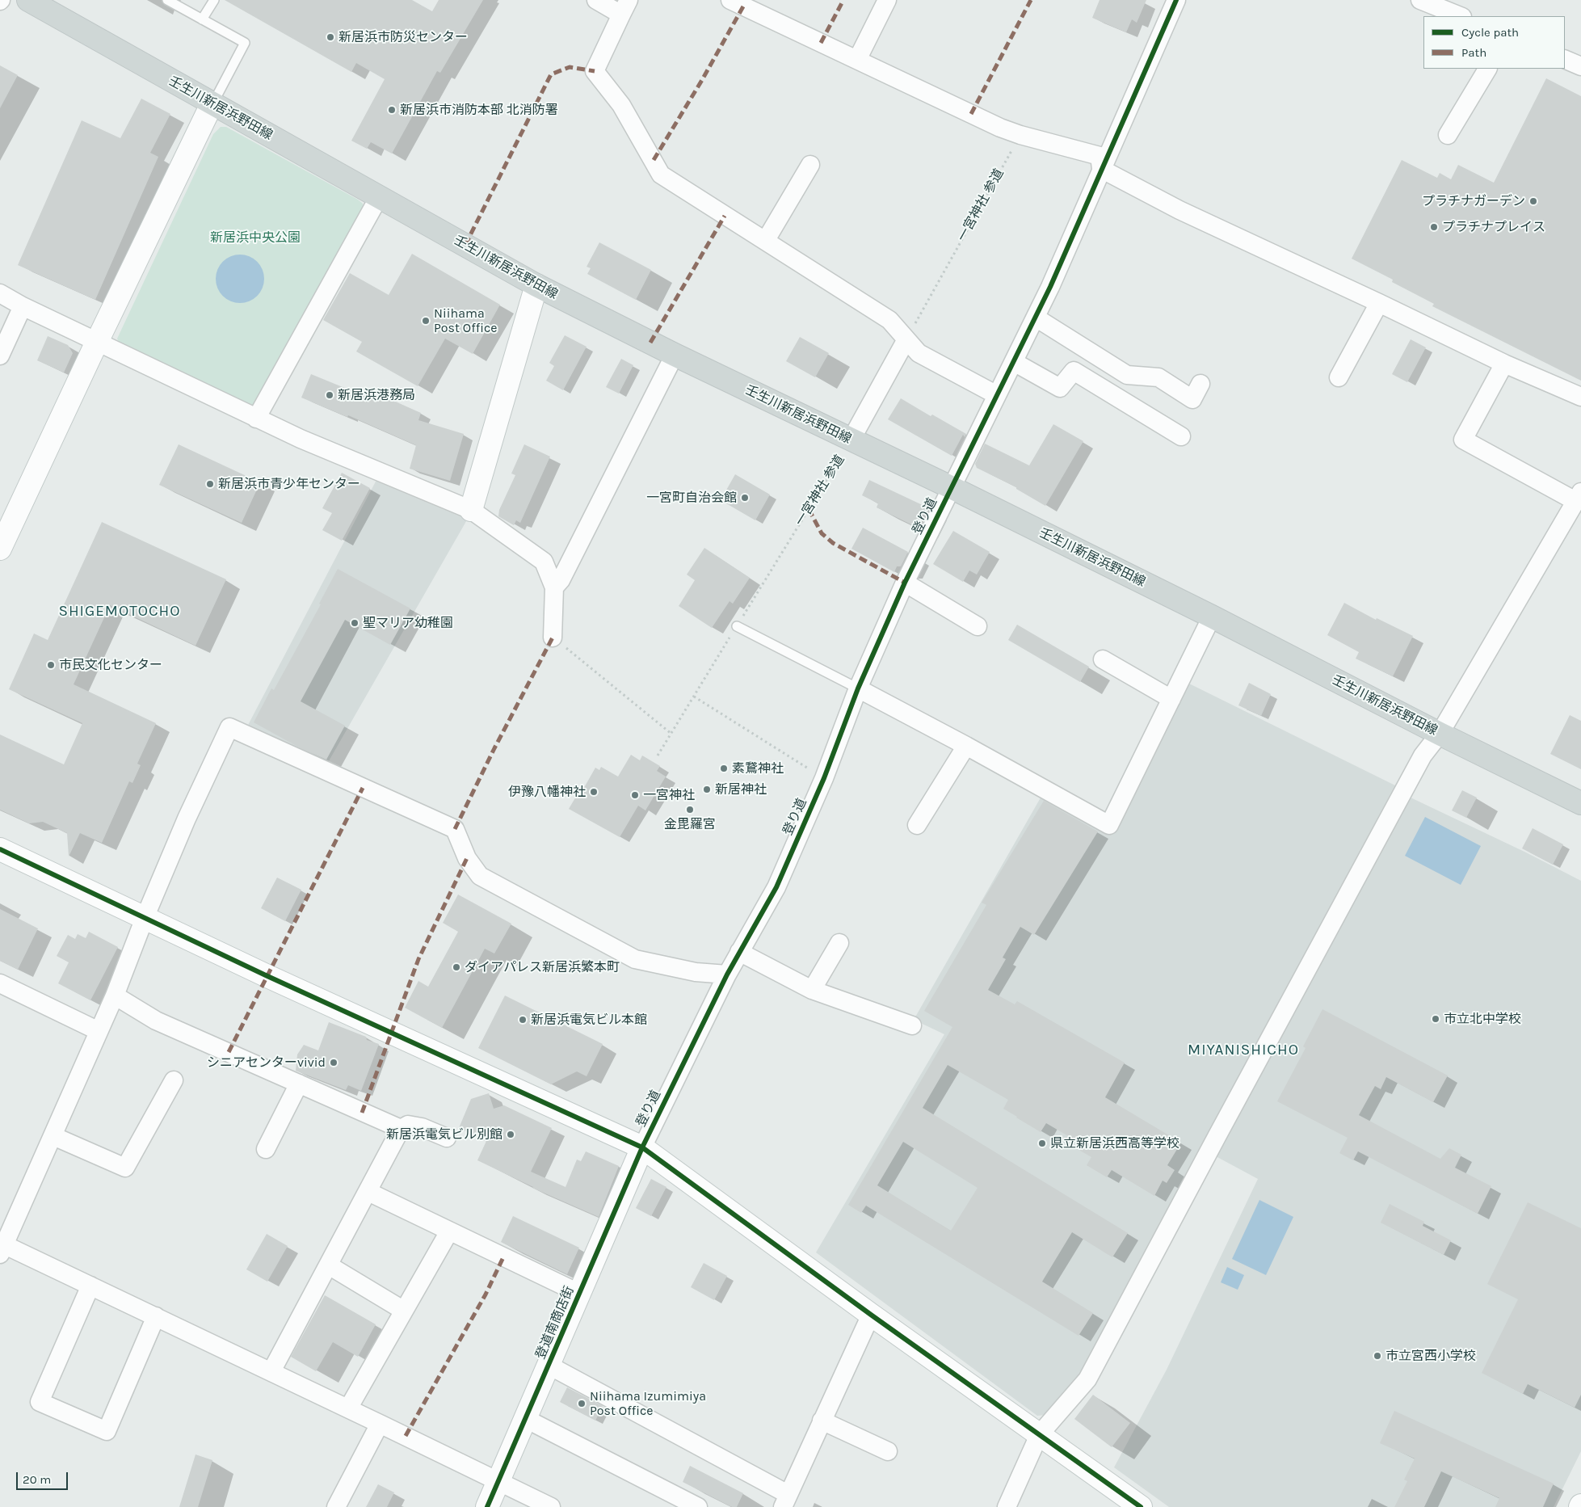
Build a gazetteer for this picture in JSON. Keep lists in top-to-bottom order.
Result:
{
  "streets": {
    "main road": ["壬生川新居浜野田線"],
    "street": ["一宮神社 参道", "登り道", "登道南商店街"]
  },
  "crossings": [
    ["壬生川新居浜野田線", "一宮神社 参道"],
    ["壬生川新居浜野田線", "登り道"],
    ["登り道", "登道南商店街"]
  ],
  "districts": ["SHIGEMOTOCHO", "MIYANISHICHO"],
  "parks": ["新居浜中央公園"],
  "places": [
    "新居浜市防災センター",
    "新居浜市消防本部 北消防署",
    "プラチナガーデン",
    "プラチナプレイス",
    "Niihama Post Office",
    "新居浜港務局",
    "新居浜市青少年センター",
    "一宮町自治会館",
    "聖マリア幼稚園",
    "市民文化センター",
    "素鵞神社",
    "新居神社",
    "伊豫八幡神社",
    "一宮神社",
    "金毘羅宮",
    "ダイアパレス新居浜繁本町",
    "市立北中学校",
    "新居浜電気ビル本館",
    "シニアセンターvivid",
    "新居浜電気ビル別館",
    "県立新居浜西高等学校",
    "市立宮西小学校",
    "Niihama Izumimiya Post Office"
  ],
  "legend": ["Cycle path", "Path"],
  "scale_bar": "20 m"
}
